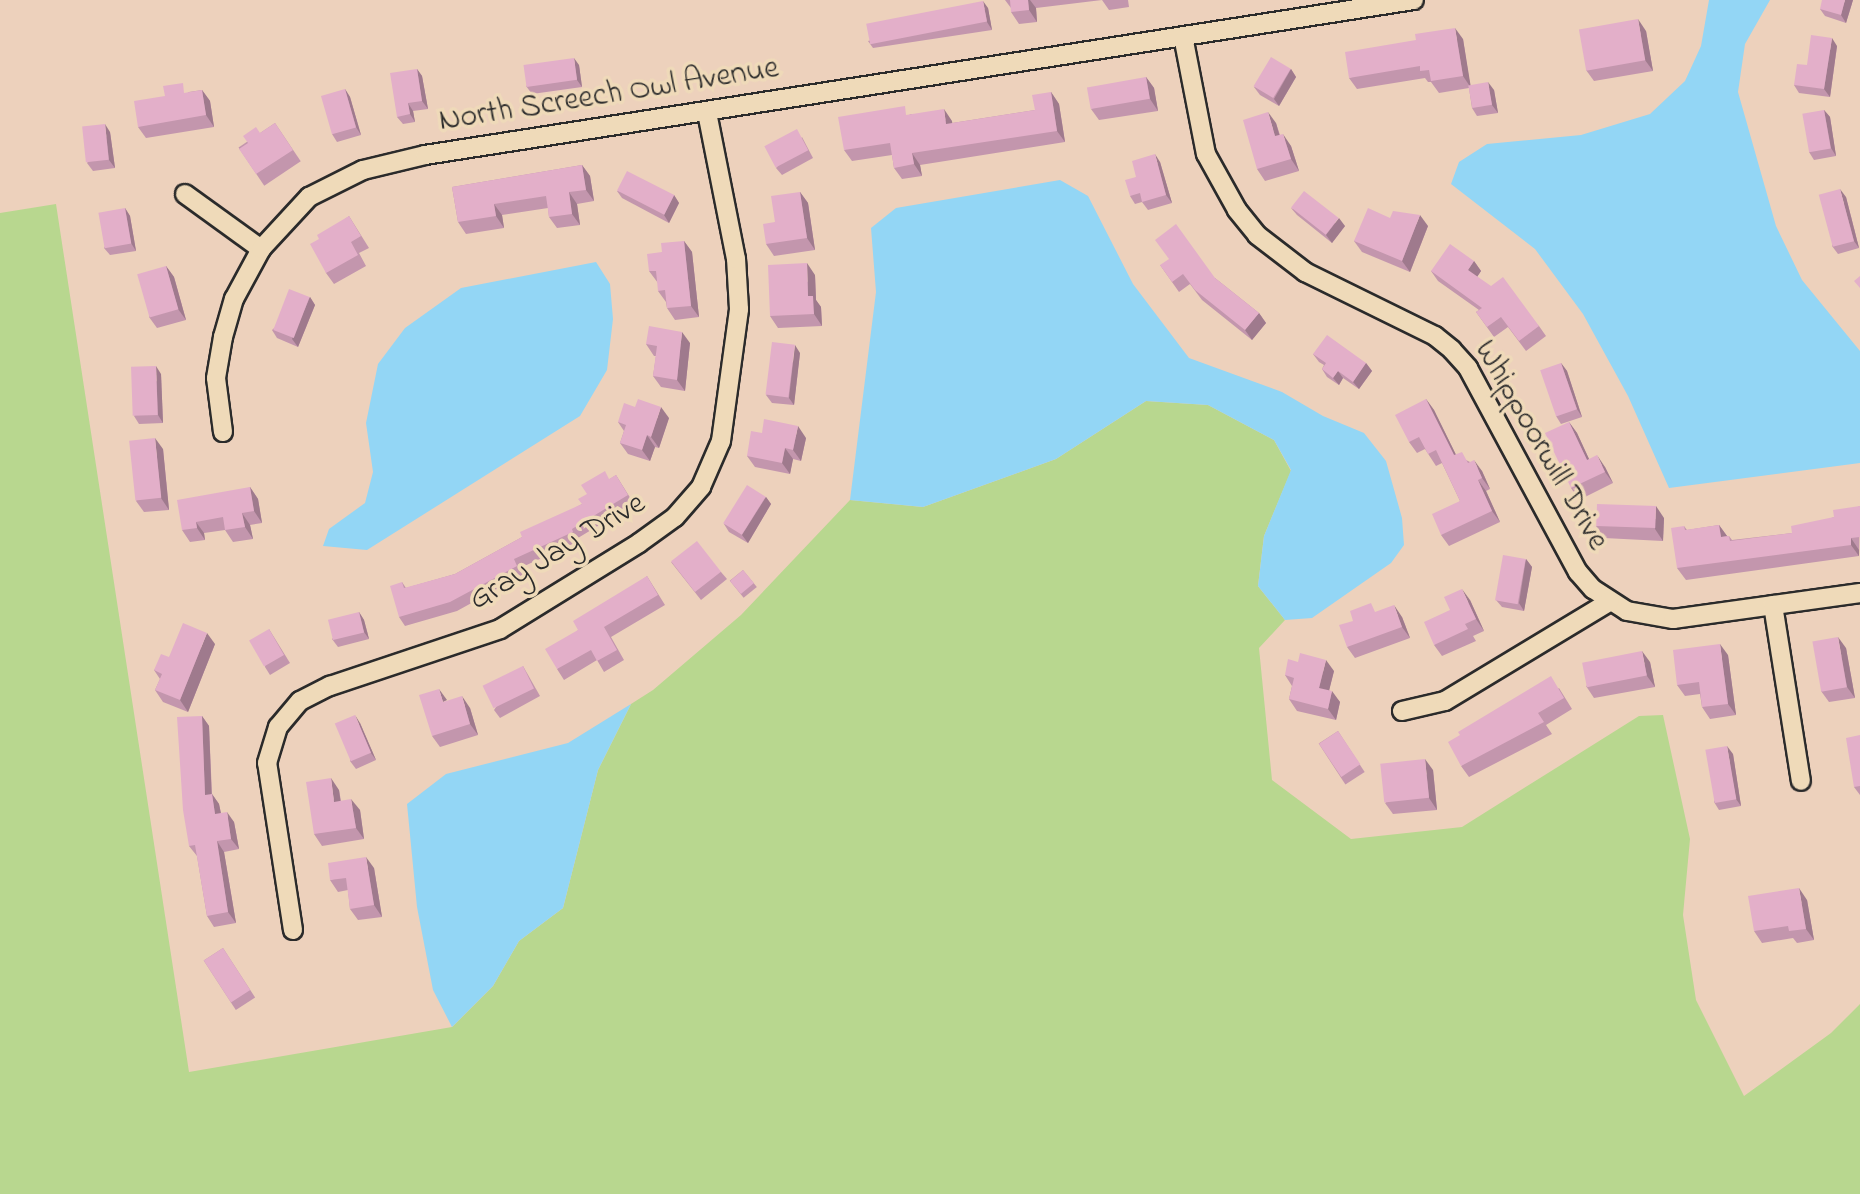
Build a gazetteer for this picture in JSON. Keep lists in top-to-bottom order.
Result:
{
  "streets": {
    "street": ["North Screech Owl Avenue", "Whippoorwill Drive", "Gray Jay Drive"]
  },
  "crossings": [
    ["North Screech Owl Avenue", "Whippoorwill Drive"],
    ["North Screech Owl Avenue", "Gray Jay Drive"]
  ]
}
